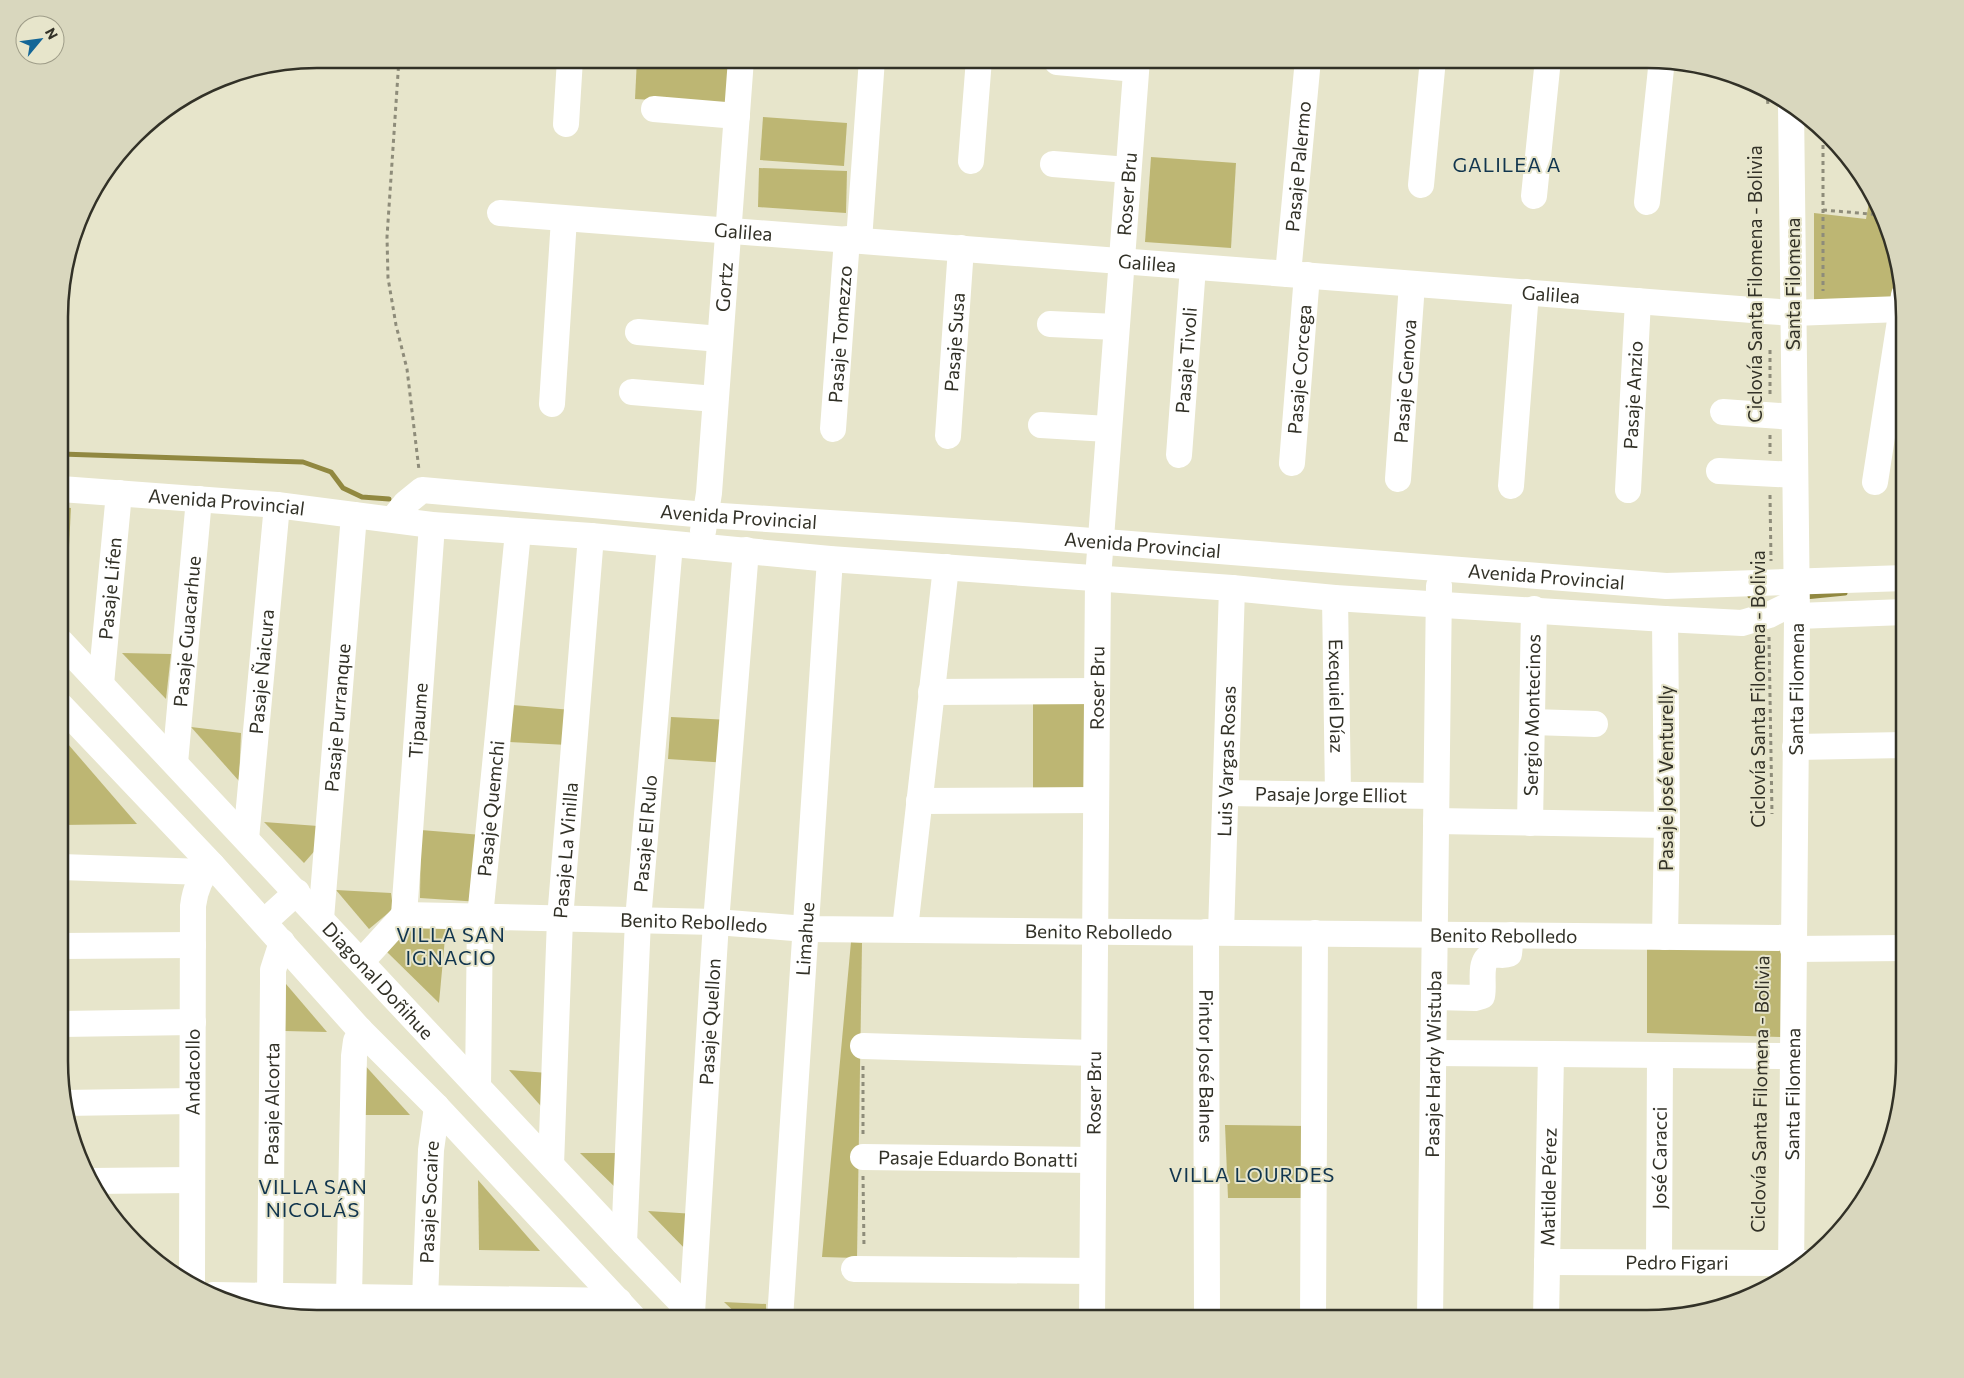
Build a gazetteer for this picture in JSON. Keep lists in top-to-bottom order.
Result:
{
  "streets": {
    "street": [
      "Pasaje Palermo",
      "Roser Bru",
      "Galilea",
      "Santa Filomena",
      "Gortz",
      "Pasaje Tomezzo",
      "Pasaje Susa",
      "Pasaje Tivoli",
      "Pasaje Corcega",
      "Pasaje Genova",
      "Pasaje Anzio",
      "Avenida Provincial",
      "Pasaje Lifen",
      "Pasaje Guacarhue",
      "Pasaje Ñaicura",
      "Exequiel Díaz",
      "Sergio Montecinos",
      "Pasaje Purranque",
      "Tipaume",
      "Luis Vargas Rosas",
      "Pasaje José Venturelly",
      "Pasaje Jorge Elliot",
      "Pasaje Quemchi",
      "Pasaje El Rulo",
      "Pasaje La Vinilla",
      "Benito Rebolledo",
      "Limahue",
      "Diagonal Doñihue",
      "Pasaje Quellon",
      "Pasaje Hardy Wistuba",
      "Pintor José Balnes",
      "Andacollo",
      "Pasaje Alcorta",
      "Pasaje Eduardo Bonatti",
      "José Caracci",
      "Matilde Pérez",
      "Pasaje Socaire",
      "Pedro Figari"
    ],
    "path": ["Ciclovía Santa Filomena - Bolivia"]
  },
  "crossings": [
    ["Pasaje Palermo", "Galilea"],
    ["Pasaje Palermo", "Pasaje Corcega"],
    ["Roser Bru", "Galilea"],
    ["Roser Bru", "Avenida Provincial"],
    ["Roser Bru", "Benito Rebolledo"],
    ["Roser Bru", "Pasaje Eduardo Bonatti"],
    ["Galilea", "Ciclovía Santa Filomena - Bolivia"],
    ["Galilea", "Santa Filomena"],
    ["Galilea", "Gortz"],
    ["Galilea", "Pasaje Tomezzo"],
    ["Galilea", "Pasaje Susa"],
    ["Galilea", "Pasaje Tivoli"],
    ["Galilea", "Pasaje Corcega"],
    ["Galilea", "Pasaje Genova"],
    ["Galilea", "Pasaje Anzio"],
    ["Ciclovía Santa Filomena - Bolivia", "Santa Filomena"],
    ["Ciclovía Santa Filomena - Bolivia", "Avenida Provincial"],
    ["Santa Filomena", "Avenida Provincial"],
    ["Santa Filomena", "Benito Rebolledo"],
    ["Gortz", "Avenida Provincial"],
    ["Avenida Provincial", "Pasaje Lifen"],
    ["Avenida Provincial", "Pasaje Guacarhue"],
    ["Avenida Provincial", "Pasaje Ñaicura"],
    ["Avenida Provincial", "Exequiel Díaz"],
    ["Avenida Provincial", "Sergio Montecinos"],
    ["Avenida Provincial", "Pasaje Purranque"],
    ["Avenida Provincial", "Tipaume"],
    ["Avenida Provincial", "Luis Vargas Rosas"],
    ["Avenida Provincial", "Pasaje José Venturelly"],
    ["Avenida Provincial", "Pasaje Quemchi"],
    ["Avenida Provincial", "Pasaje El Rulo"],
    ["Avenida Provincial", "Pasaje La Vinilla"],
    ["Avenida Provincial", "Limahue"],
    ["Avenida Provincial", "Pasaje Quellon"],
    ["Avenida Provincial", "Pasaje Hardy Wistuba"],
    ["Pasaje Lifen", "Diagonal Doñihue"],
    ["Pasaje Guacarhue", "Diagonal Doñihue"],
    ["Pasaje Ñaicura", "Diagonal Doñihue"],
    ["Exequiel Díaz", "Pasaje Jorge Elliot"],
    ["Sergio Montecinos", "Pasaje Jorge Elliot"],
    ["Pasaje Purranque", "Diagonal Doñihue"],
    ["Tipaume", "Benito Rebolledo"],
    ["Luis Vargas Rosas", "Pasaje Jorge Elliot"],
    ["Luis Vargas Rosas", "Benito Rebolledo"],
    ["Luis Vargas Rosas", "Pintor José Balnes"],
    ["Pasaje José Venturelly", "Pasaje Jorge Elliot"],
    ["Pasaje José Venturelly", "Benito Rebolledo"],
    ["Pasaje Jorge Elliot", "Pasaje Hardy Wistuba"],
    ["Pasaje Quemchi", "Benito Rebolledo"],
    ["Pasaje Quemchi", "Diagonal Doñihue"],
    ["Pasaje El Rulo", "Benito Rebolledo"],
    ["Pasaje El Rulo", "Diagonal Doñihue"],
    ["Pasaje La Vinilla", "Benito Rebolledo"],
    ["Pasaje La Vinilla", "Diagonal Doñihue"],
    ["Benito Rebolledo", "Limahue"],
    ["Benito Rebolledo", "Pasaje Quellon"],
    ["Benito Rebolledo", "Pasaje Hardy Wistuba"],
    ["Benito Rebolledo", "Pintor José Balnes"],
    ["José Caracci", "Pedro Figari"],
    ["Matilde Pérez", "Pedro Figari"]
  ],
  "districts": [
    "GALILEA A",
    "VILLA SAN IGNACIO",
    "VILLA LOURDES",
    "VILLA SAN NICOLÁS"
  ],
  "north": "top right"
}
